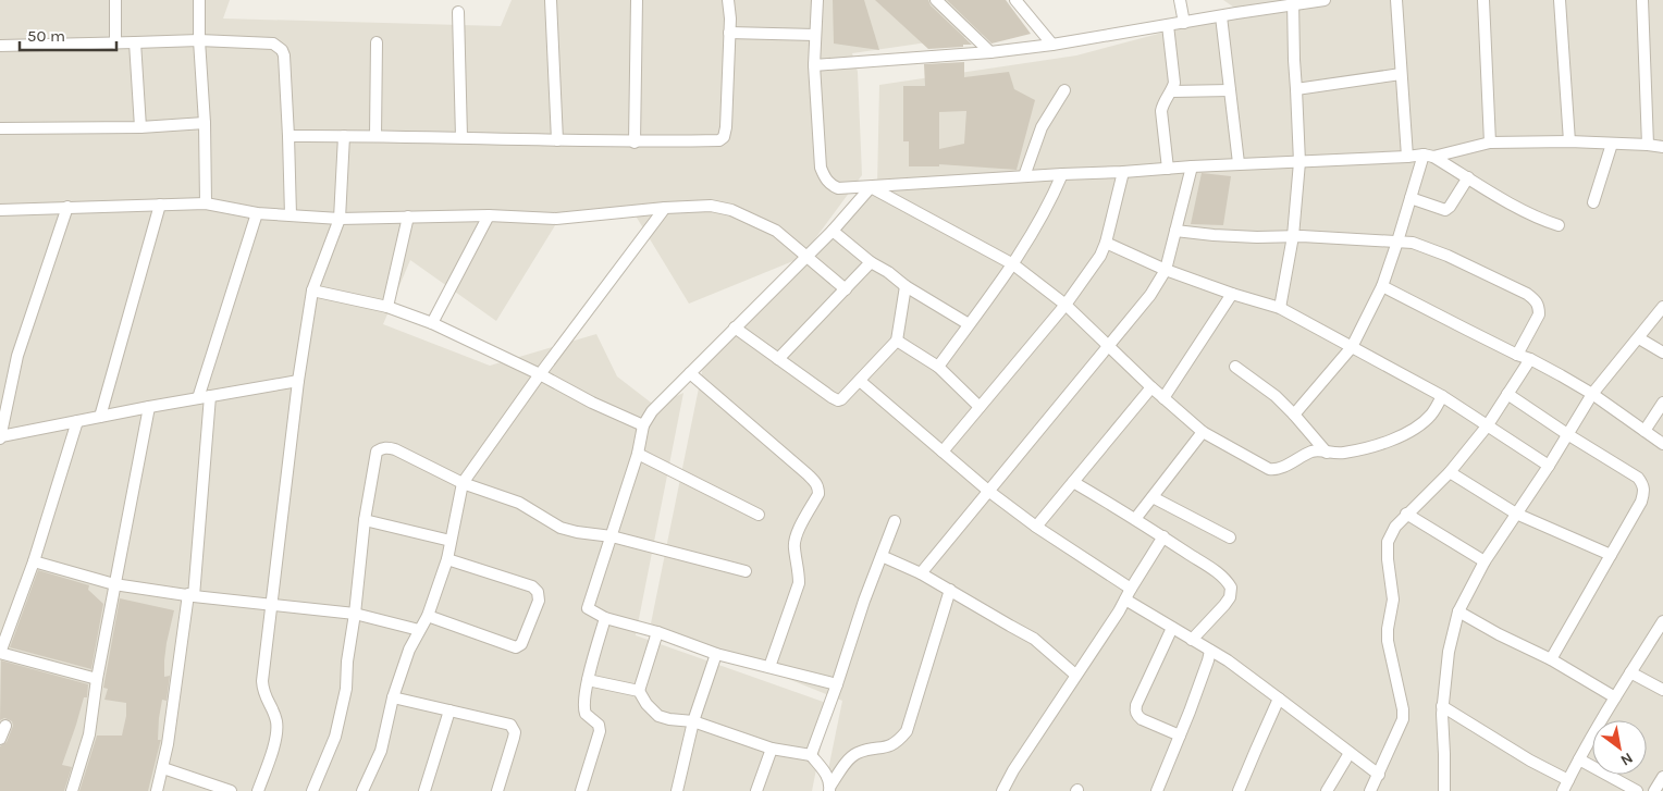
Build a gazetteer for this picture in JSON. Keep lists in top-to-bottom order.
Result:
{
  "scale_bar": "50 m",
  "north": "bottom right"
}
